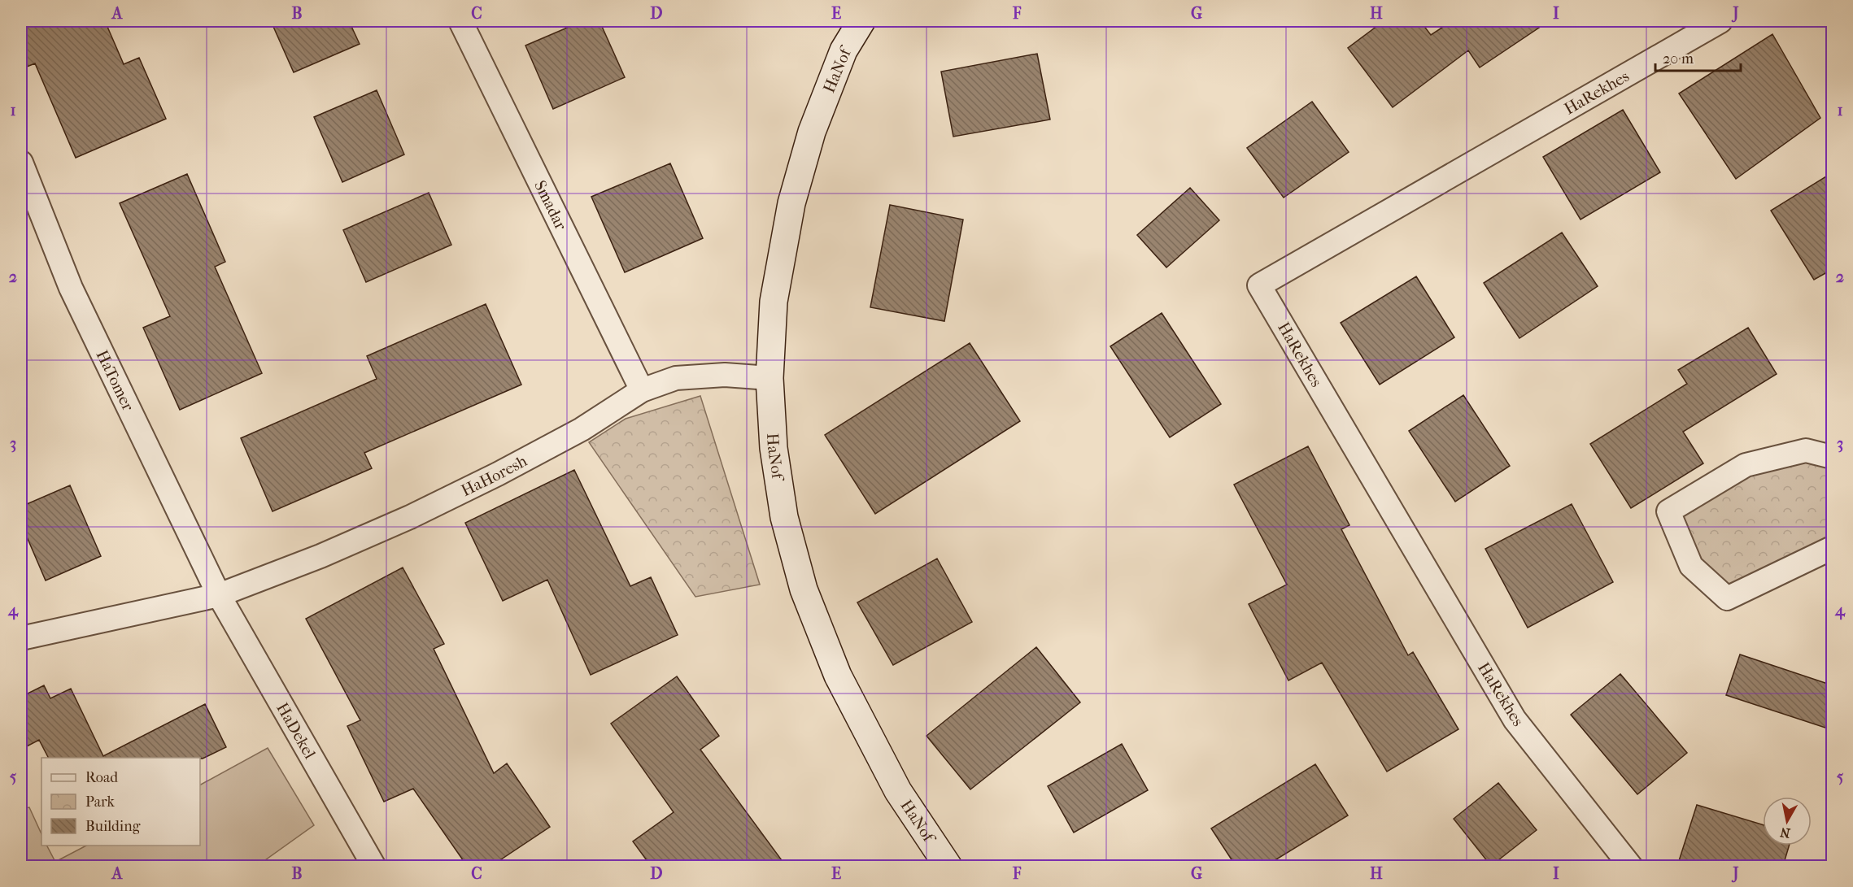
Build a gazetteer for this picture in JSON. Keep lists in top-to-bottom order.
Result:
{
  "streets": {
    "street": [
      "HaNof",
      "HaRekhes",
      "Smadar",
      "HaTomer",
      "HaHoresh",
      "HaDekel"
    ]
  },
  "crossings": [
    ["HaNof", "HaHoresh"],
    ["Smadar", "HaHoresh"],
    ["HaTomer", "HaHoresh"],
    ["HaTomer", "HaDekel"],
    ["HaHoresh", "HaDekel"]
  ],
  "legend": ["Road", "Park", "Building"],
  "scale_bar": "20 m",
  "north": "bottom",
  "grid": {
    "columns": [
      "A",
      "B",
      "C",
      "D",
      "E",
      "F",
      "G",
      "H",
      "I",
      "J"
    ],
    "rows": [
      "1",
      "2",
      "3",
      "4",
      "5"
    ]
  }
}
